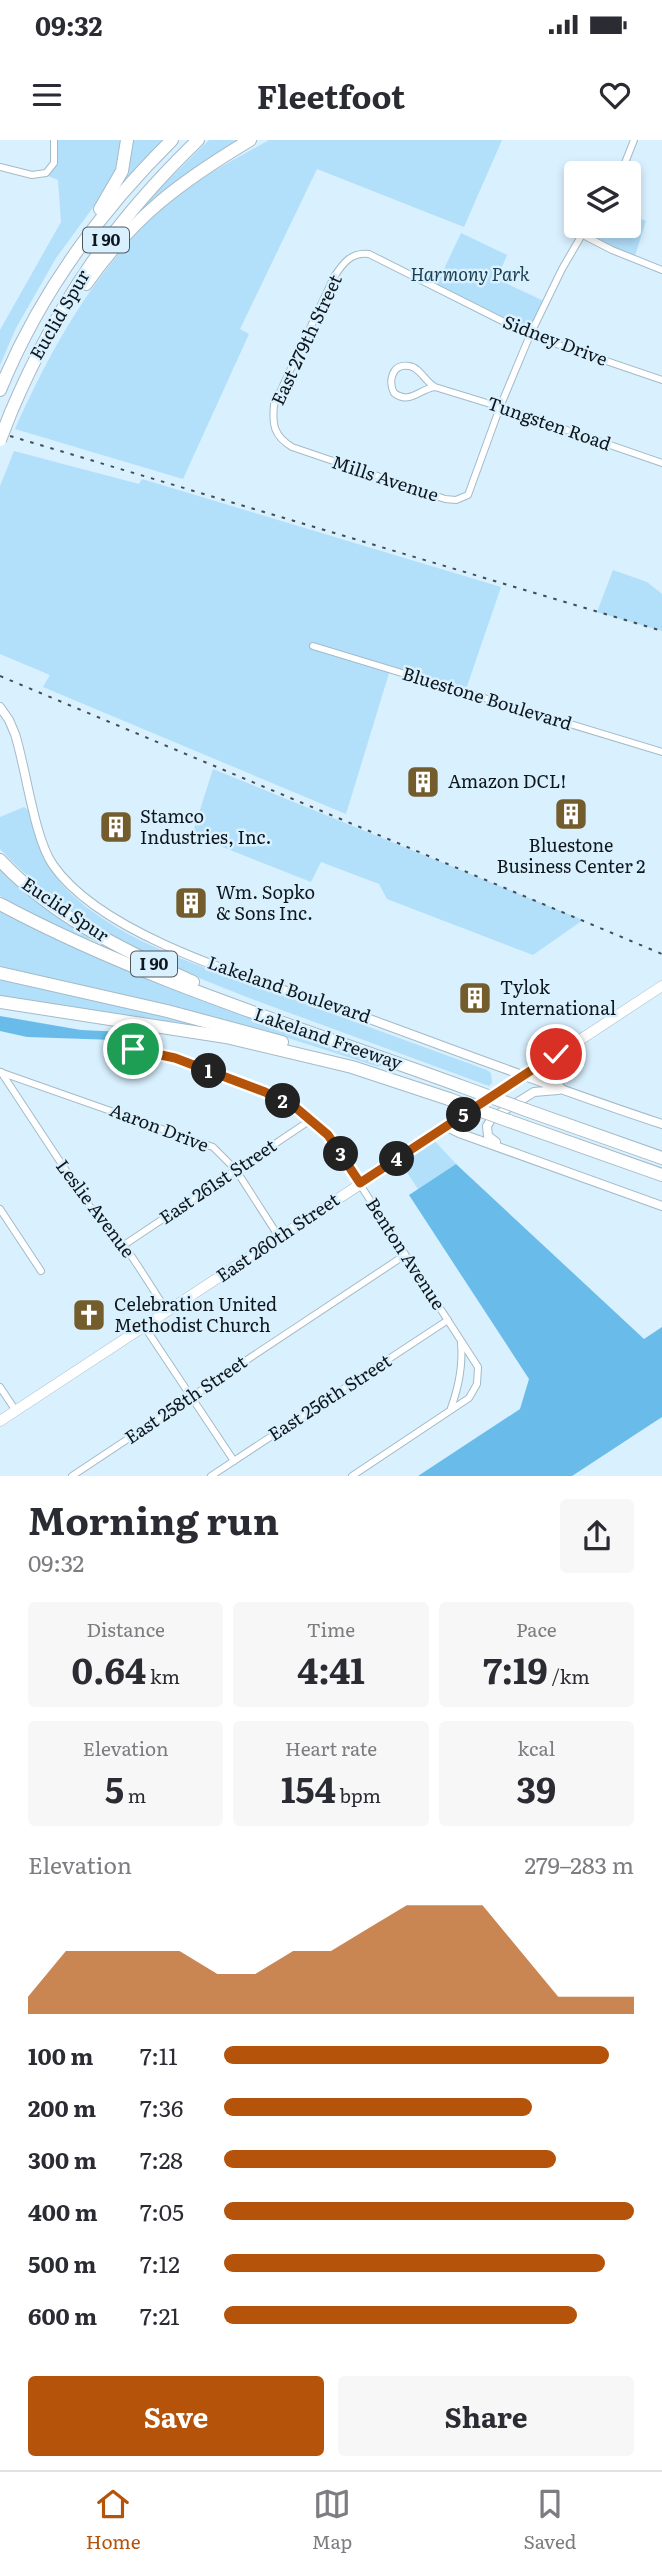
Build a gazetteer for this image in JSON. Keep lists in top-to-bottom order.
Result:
{
  "streets": {
    "highway": ["I 90", "Euclid Spur", "Lakeland Freeway"],
    "main road": ["East 260th Street"],
    "street": [
      "East 279th Street",
      "Sidney Drive",
      "Tungsten Road",
      "Mills Avenue",
      "Bluestone Boulevard",
      "Lakeland Boulevard",
      "Aaron Drive",
      "East 261st Street",
      "Leslie Avenue",
      "Benton Avenue",
      "East 256th Street",
      "East 258th Street"
    ]
  },
  "crossings": [
    ["I 90", "Lakeland Freeway"],
    ["Euclid Spur", "Lakeland Freeway"],
    ["East 279th Street", "Sidney Drive"],
    ["East 279th Street", "Mills Avenue"],
    ["Tungsten Road", "Mills Avenue"],
    ["Lakeland Boulevard", "East 260th Street"],
    ["Aaron Drive", "East 261st Street"],
    ["Aaron Drive", "Leslie Avenue"],
    ["Aaron Drive", "East 260th Street"],
    ["East 261st Street", "Leslie Avenue"],
    ["East 261st Street", "Benton Avenue"],
    ["Leslie Avenue", "East 260th Street"],
    ["East 260th Street", "Benton Avenue"],
    ["Benton Avenue", "East 256th Street"],
    ["Benton Avenue", "East 258th Street"]
  ],
  "parks": ["Harmony Park"],
  "places": {
    "building": [
      "Amazon DCL!",
      "Bluestone Business Center 2",
      "Stamco Industries, Inc.",
      "Wm. Sopko & Sons Inc.",
      "Tylok International"
    ],
    "church": ["Celebration United Methodist Church"]
  },
  "page": {
    "status": "09:32",
    "header": "Fleetfoot",
    "pins": [
      "1",
      "2",
      "5",
      "3",
      "4"
    ],
    "heading": ["Morning run", "09:32"],
    "stats": [
      ["Distance", "0.64 km"],
      ["Time", "4:41"],
      ["Pace", "7:19 /km"],
      ["Elevation", "5 m"],
      ["Heart rate", "154 bpm"],
      ["kcal", "39"]
    ],
    "chart": ["Elevation", "279–283 m"],
    "list": [
      {
        "name": "100 m",
        "note": "7:11"
      },
      {
        "name": "200 m",
        "note": "7:36"
      },
      {
        "name": "300 m",
        "note": "7:28"
      },
      {
        "name": "400 m",
        "note": "7:05"
      },
      {
        "name": "500 m",
        "note": "7:12"
      },
      {
        "name": "600 m",
        "note": "7:21"
      }
    ],
    "buttons": ["Save", "Share"],
    "tabs": ["Home", "Map", "Saved"]
  }
}
